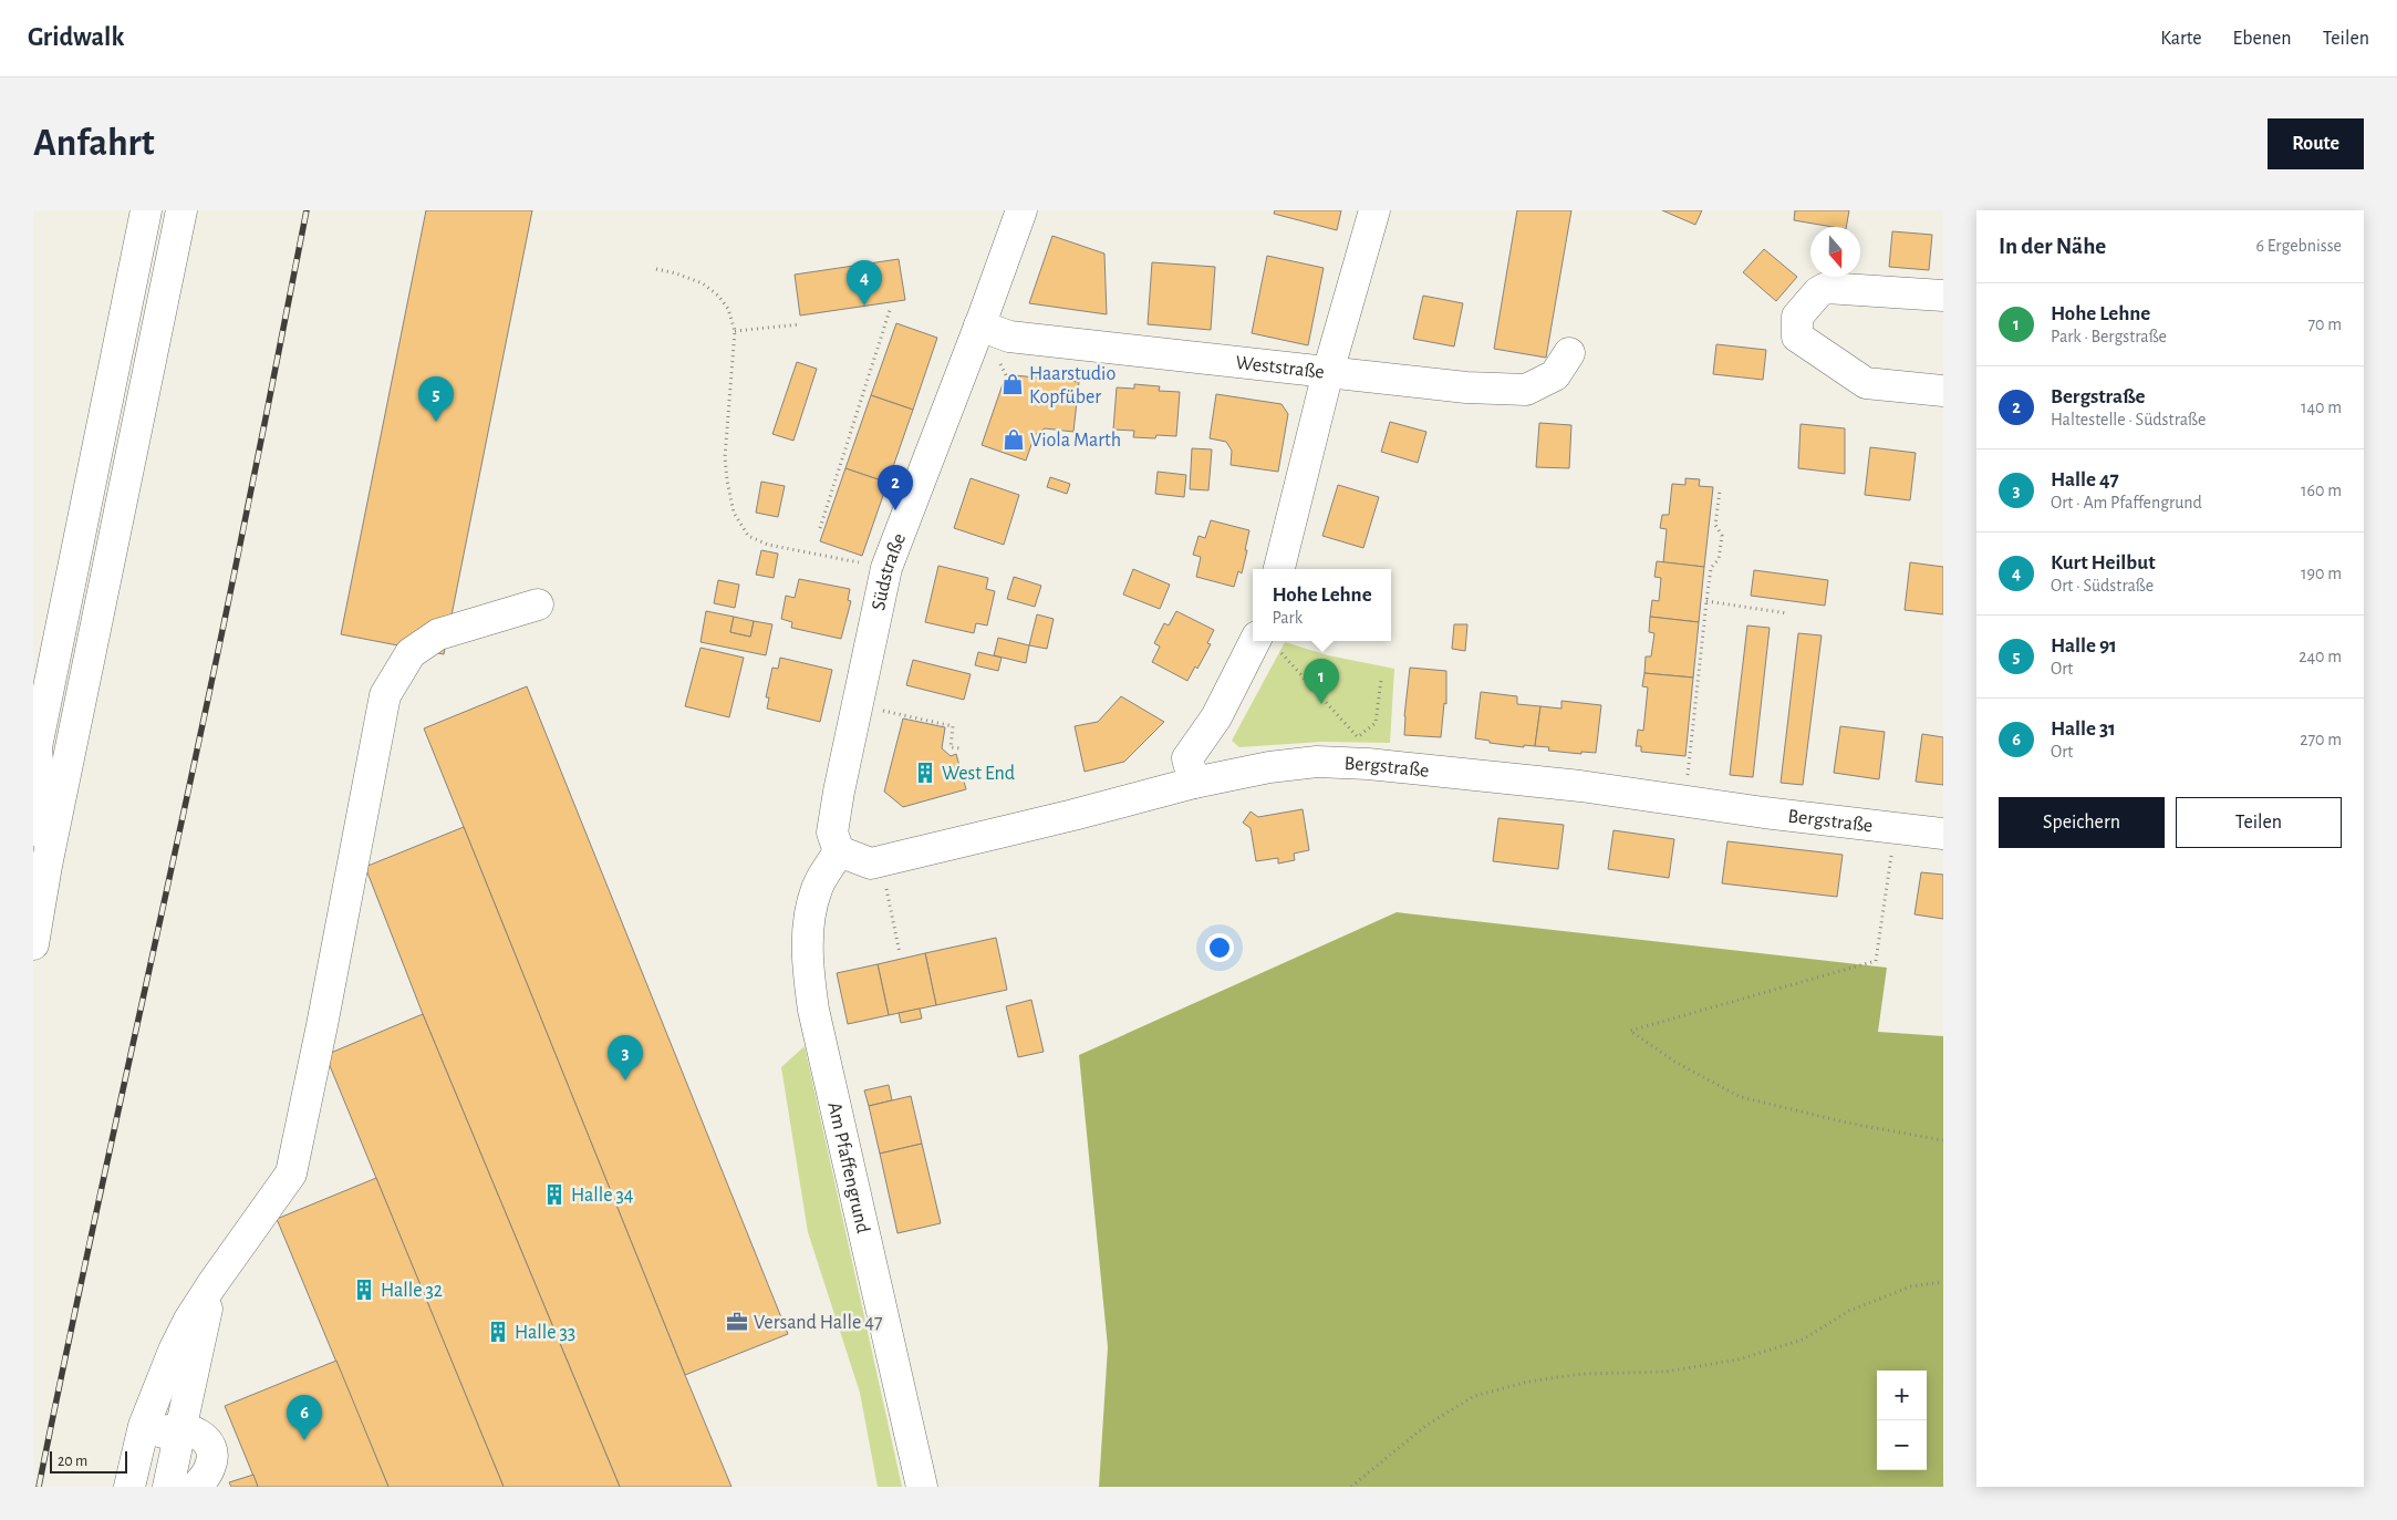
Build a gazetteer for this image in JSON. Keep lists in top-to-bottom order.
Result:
{
  "streets": {
    "street": [
      "Weststraße",
      "Südstraße",
      "Bergstraße",
      "Am Pfaffengrund"
    ]
  },
  "crossings": [
    ["Weststraße", "Südstraße"],
    ["Südstraße", "Bergstraße"],
    ["Südstraße", "Am Pfaffengrund"],
    ["Bergstraße", "Am Pfaffengrund"]
  ],
  "places": {
    "shop": ["Haarstudio Kopfüber", "Viola Marth"],
    "building": [
      "West End",
      "Halle 34",
      "Halle 32",
      "Halle 33"
    ],
    "office": ["Versand Halle 47"]
  },
  "scale_bar": "20 m",
  "north": "bottom",
  "page": {
    "header": "Gridwalk",
    "nav": ["Karte", "Ebenen", "Teilen"],
    "buttons": [
      "Route",
      ["Speichern", "Teilen"]
    ],
    "title": "Anfahrt",
    "heading": ["In der Nähe", "6 Ergebnisse"],
    "pins": [
      "4",
      "5",
      "2",
      "1",
      "3",
      "6"
    ],
    "list": [
      {
        "mark": "1",
        "name": "Hohe Lehne",
        "note": "Park · Bergstraße",
        "value": "70 m"
      },
      {
        "mark": "2",
        "name": "Bergstraße",
        "note": "Haltestelle · Südstraße",
        "value": "140 m"
      },
      {
        "mark": "3",
        "name": "Halle 47",
        "note": "Ort · Am Pfaffengrund",
        "value": "160 m"
      },
      {
        "mark": "4",
        "name": "Kurt Heilbut",
        "note": "Ort · Südstraße",
        "value": "190 m"
      },
      {
        "mark": "5",
        "name": "Halle 91",
        "note": "Ort",
        "value": "240 m"
      },
      {
        "mark": "6",
        "name": "Halle 31",
        "note": "Ort",
        "value": "270 m"
      }
    ],
    "popup": ["Hohe Lehne", "Park"],
    "map_buttons": ["+", "−"],
    "scale": "20 m"
  }
}
